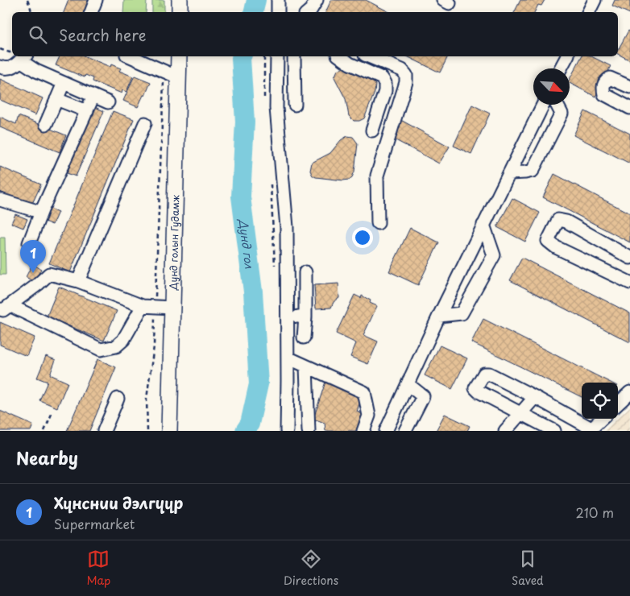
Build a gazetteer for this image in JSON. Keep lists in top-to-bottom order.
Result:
{
  "streets": {
    "main road": ["Дунд голын Гудамж"]
  },
  "water": ["Дунд гол"],
  "north": "bottom right",
  "page": {
    "search": "Search here",
    "pins": "1",
    "heading": "Nearby",
    "list": [
      {
        "mark": "1",
        "name": "Хүнснии дэлгүүр",
        "note": "Supermarket",
        "value": "210 m"
      }
    ],
    "nav": ["Map", "Directions", "Saved"]
  }
}
